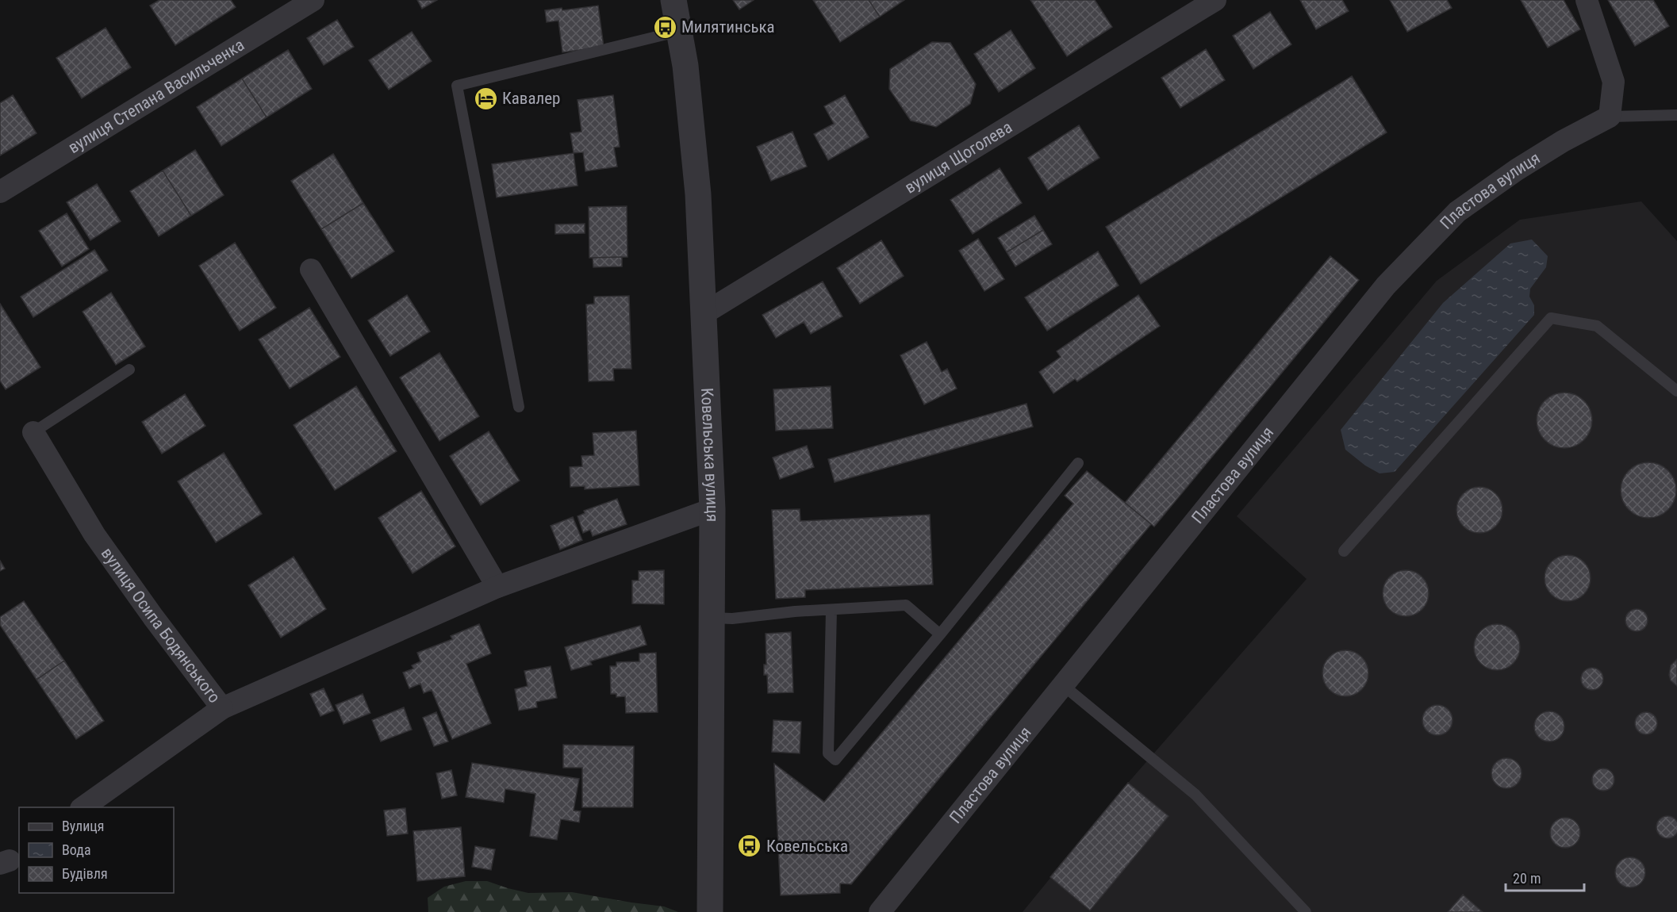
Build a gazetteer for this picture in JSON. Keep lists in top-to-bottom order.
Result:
{
  "streets": {
    "street": [
      "вулиця Степана Васильченка",
      "вулиця Щоголева",
      "Пластова вулиця",
      "Ковельська вулиця",
      "вулиця Осипа Бодянського"
    ]
  },
  "crossings": [
    ["вулиця Щоголева", "Ковельська вулиця"],
    ["Ковельська вулиця", "вулиця Осипа Бодянського"]
  ],
  "places": {
    "bus stop": ["Милятинська", "Ковельська"],
    "hotel": ["Кавалер"]
  },
  "legend": ["Вулиця", "Вода", "Будівля"],
  "scale_bar": "20 m"
}
